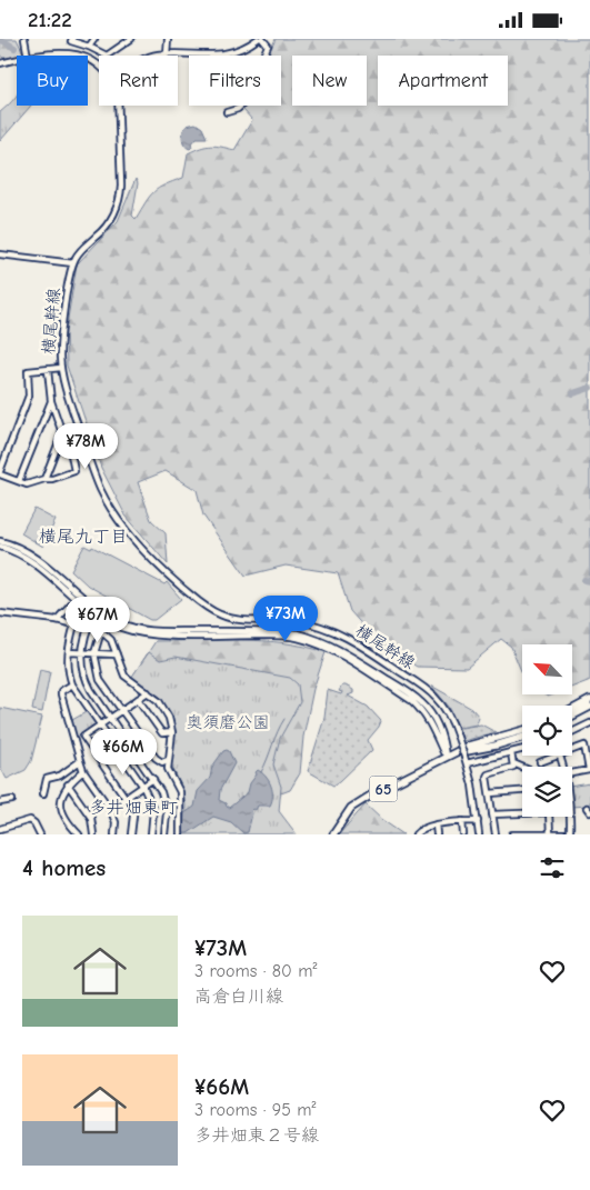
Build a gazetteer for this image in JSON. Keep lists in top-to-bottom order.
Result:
{
  "streets": {
    "main road": ["65"],
    "street": ["横尾幹線"]
  },
  "districts": ["横尾九丁目", "多井畑東町"],
  "parks": ["奥須磨公園"],
  "north": "top left",
  "page": {
    "status": "21:22",
    "chip": [
      "Buy",
      "Rent",
      "Filters",
      "New",
      "Apartment"
    ],
    "price": [
      "¥78M",
      "¥73M",
      "¥67M",
      "¥66M"
    ],
    "heading": "4 homes",
    "list": [
      {
        "name": "¥73M",
        "note": "3 rooms · 80 m² · 高倉白川線"
      },
      {
        "name": "¥66M",
        "note": "3 rooms · 95 m² · 多井畑東２号線"
      }
    ]
  }
}
